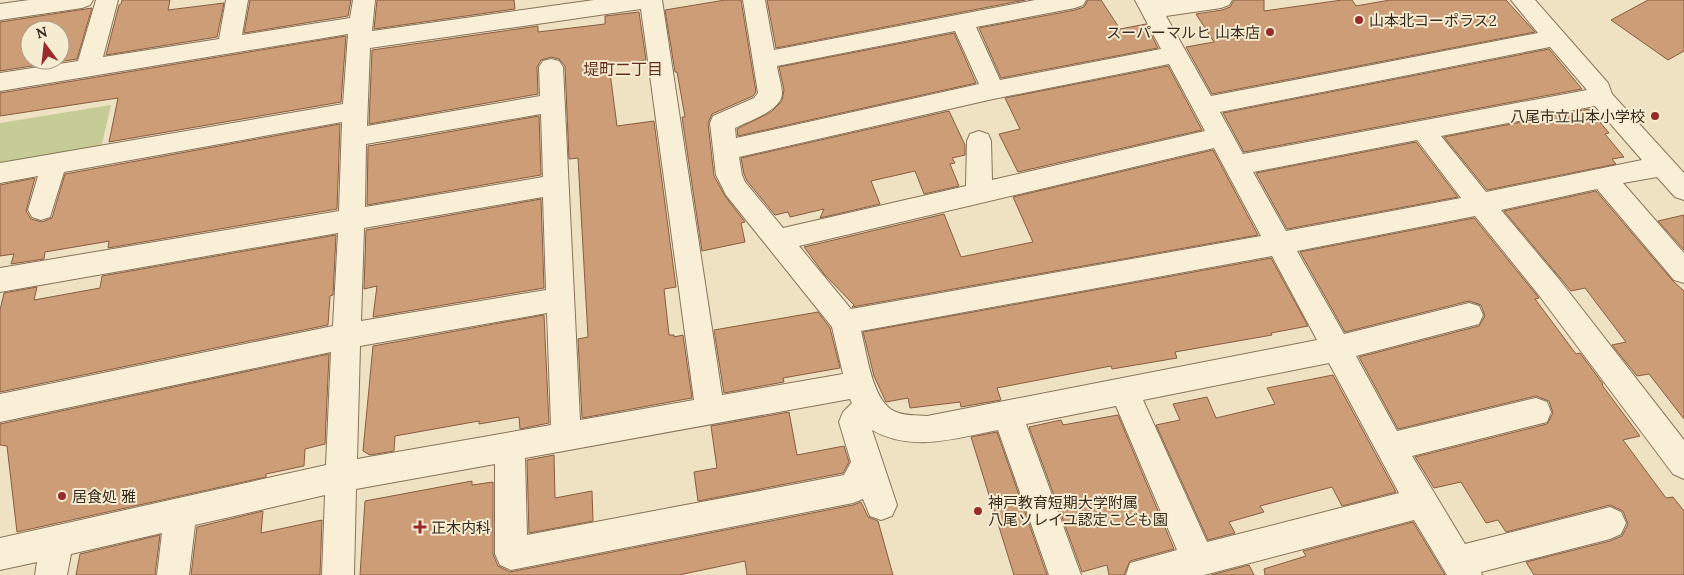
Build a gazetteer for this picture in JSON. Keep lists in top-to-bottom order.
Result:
{
  "districts": ["堤町二丁目"],
  "places": {
    "other": [
      "山本北コーポラス2",
      "スーパーマルヒ 山本店",
      "八尾市立山本小学校",
      "居食処 雅",
      "神戸教育短期大学附属 八尾ソレイユ認定こども園"
    ],
    "health": ["正木内科"]
  },
  "north": "top"
}
